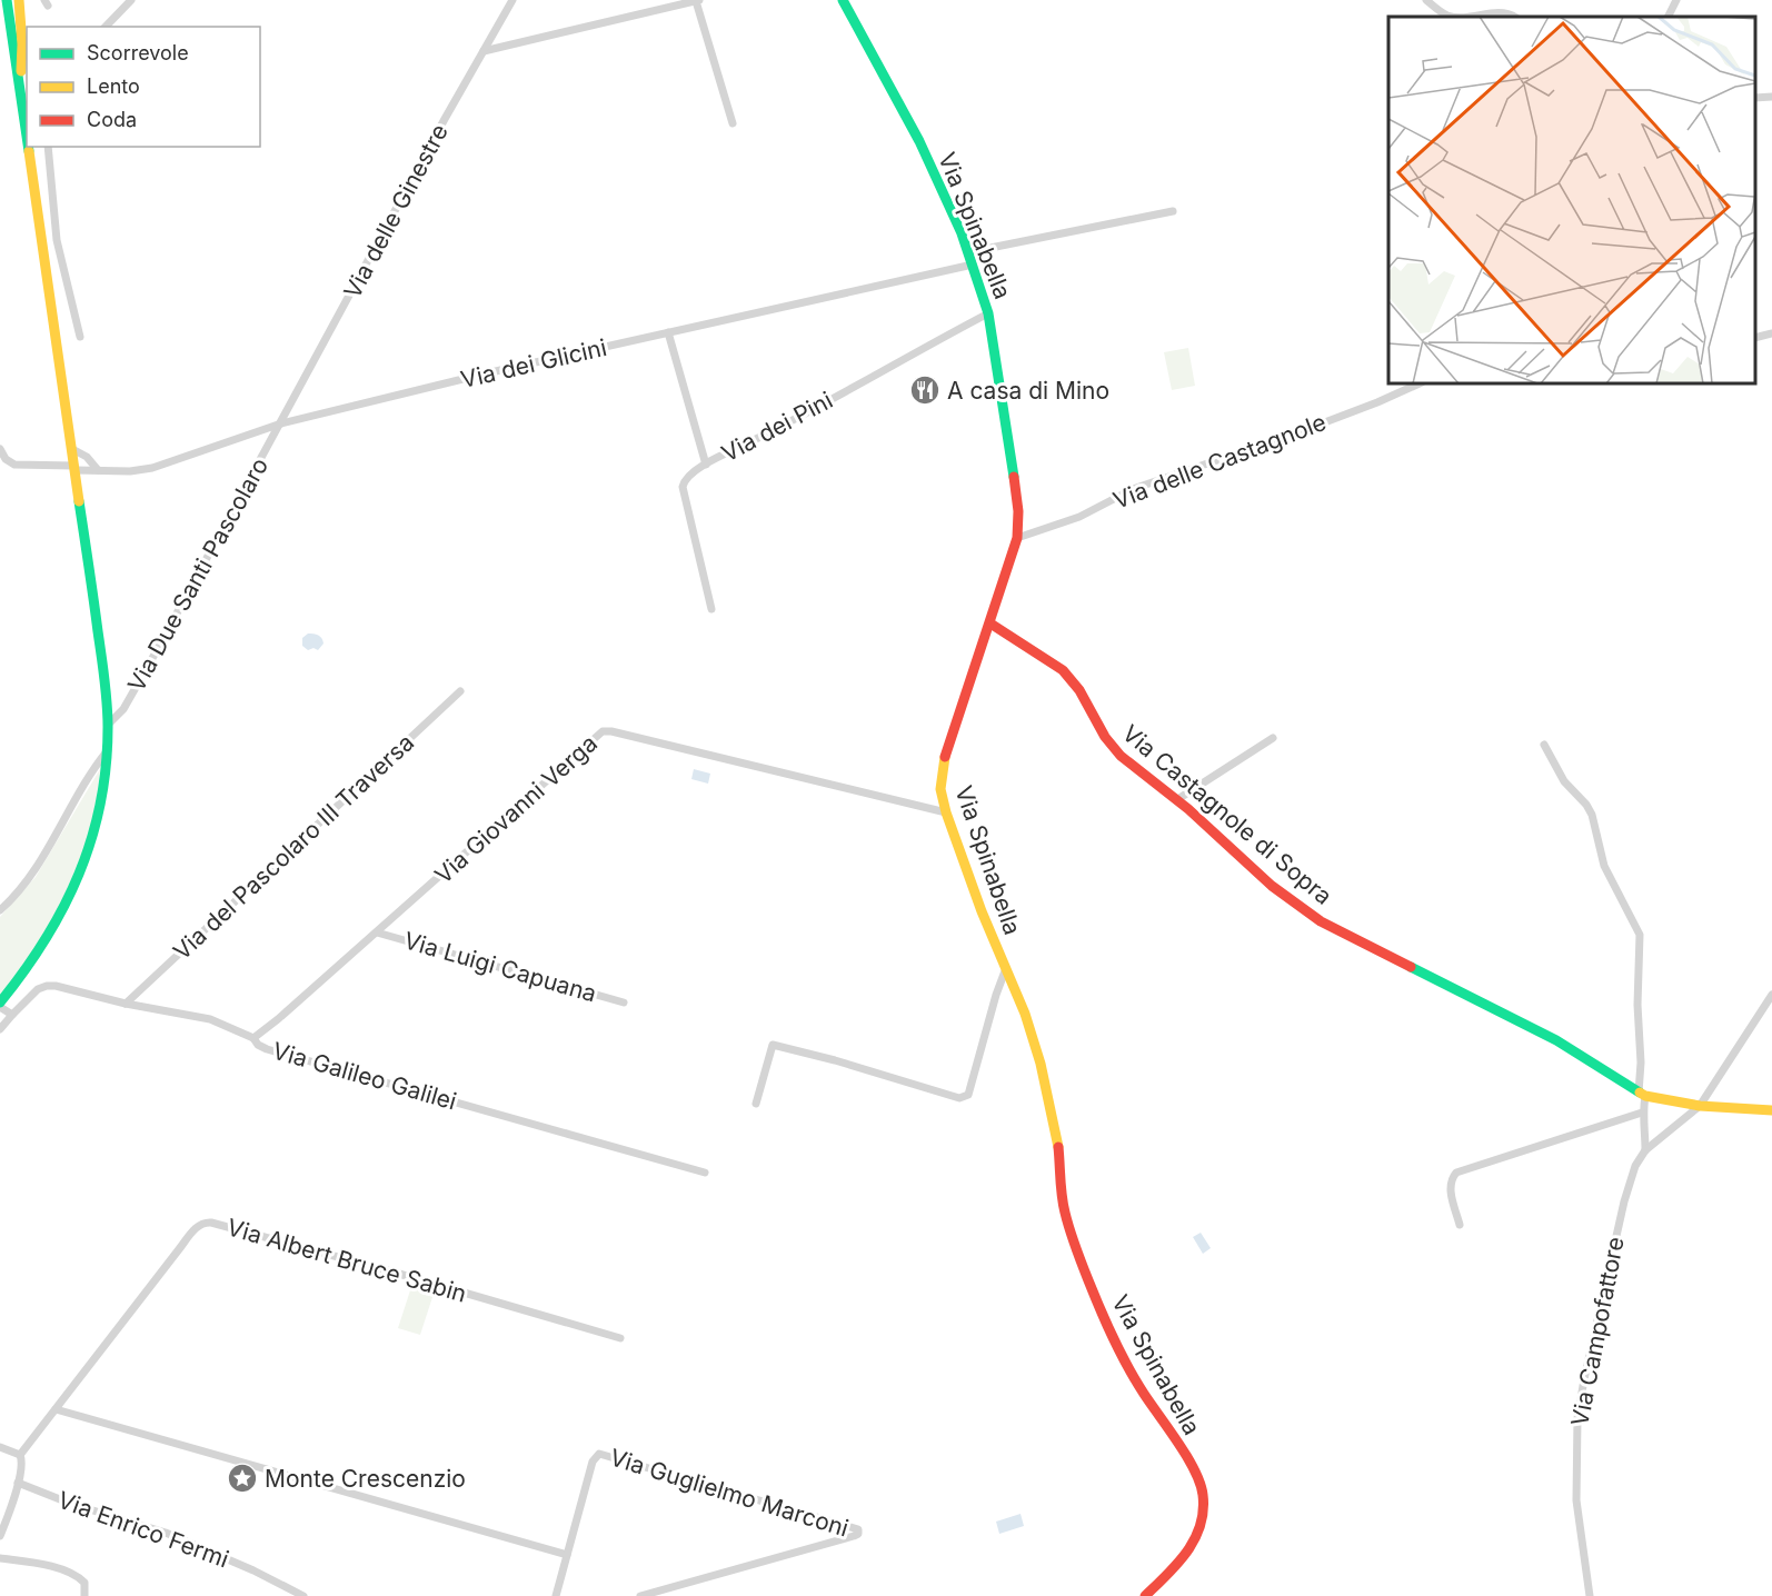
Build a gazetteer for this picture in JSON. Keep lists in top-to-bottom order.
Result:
{
  "streets": {
    "street": [
      "Via delle Ginestre",
      "Via Spinabella",
      "Via dei Glicini",
      "Via dei Pini",
      "Via delle Castagnole",
      "Via Due Santi Pascolaro",
      "Via Giovanni Verga",
      "Via Castagnole di Sopra",
      "Via del Pascolaro III Traversa",
      "Via Luigi Capuana",
      "Via Galileo Galilei",
      "Via Albert Bruce Sabin",
      "Via Campofattore",
      "Via Guglielmo Marconi",
      "Via Enrico Fermi"
    ]
  },
  "crossings": [
    ["Via delle Ginestre", "Via dei Glicini"],
    ["Via delle Ginestre", "Via Due Santi Pascolaro"],
    ["Via Spinabella", "Via dei Glicini"],
    ["Via Spinabella", "Via dei Pini"],
    ["Via Spinabella", "Via delle Castagnole"],
    ["Via Spinabella", "Via Giovanni Verga"],
    ["Via Spinabella", "Via Castagnole di Sopra"],
    ["Via dei Glicini", "Via Due Santi Pascolaro"],
    ["Via Giovanni Verga", "Via Luigi Capuana"],
    ["Via Giovanni Verga", "Via Galileo Galilei"],
    ["Via del Pascolaro III Traversa", "Via Galileo Galilei"]
  ],
  "places": {
    "restaurant": ["A casa di Mino"],
    "place": ["Monte Crescenzio"]
  },
  "legend": ["Scorrevole", "Lento", "Coda"]
}
